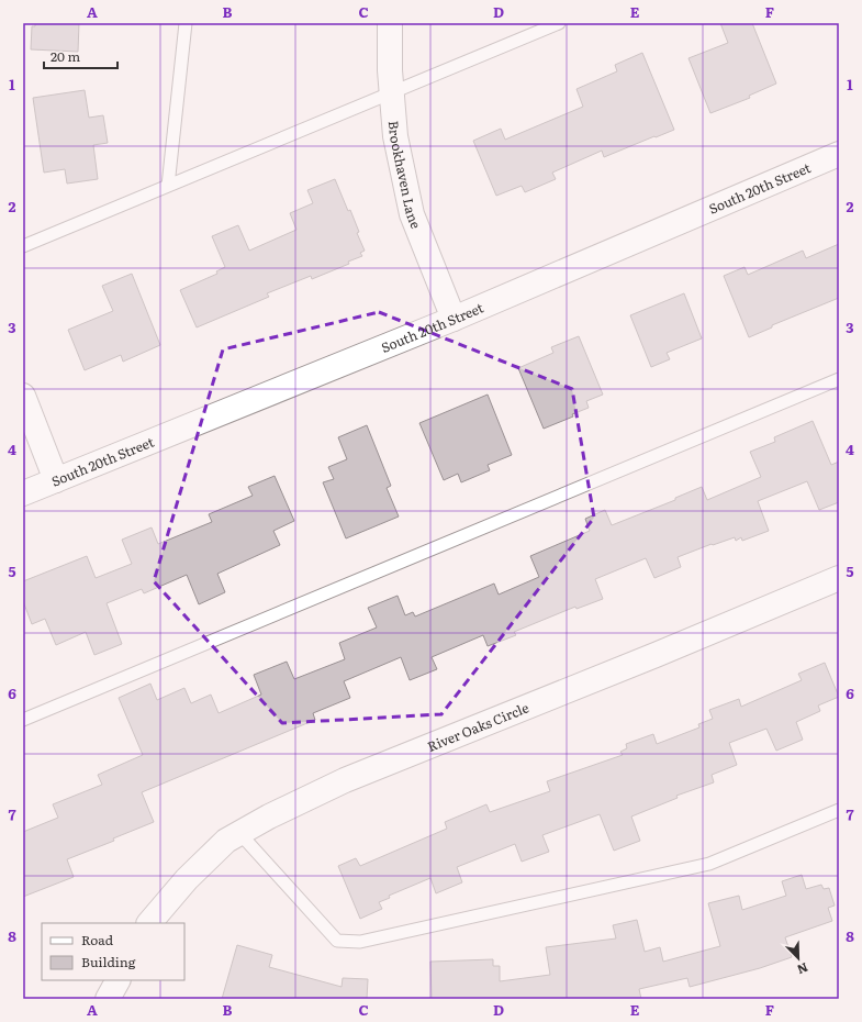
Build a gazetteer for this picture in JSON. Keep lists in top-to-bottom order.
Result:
{
  "streets": {
    "street": ["Brookhaven Lane", "South 20th Street", "River Oaks Circle"]
  },
  "crossings": [
    ["Brookhaven Lane", "South 20th Street"]
  ],
  "legend": ["Road", "Building"],
  "scale_bar": "20 m",
  "north": "bottom right",
  "grid": {
    "columns": [
      "A",
      "B",
      "C",
      "D",
      "E",
      "F"
    ],
    "rows": [
      "1",
      "2",
      "3",
      "4",
      "5",
      "6",
      "7",
      "8"
    ]
  }
}
